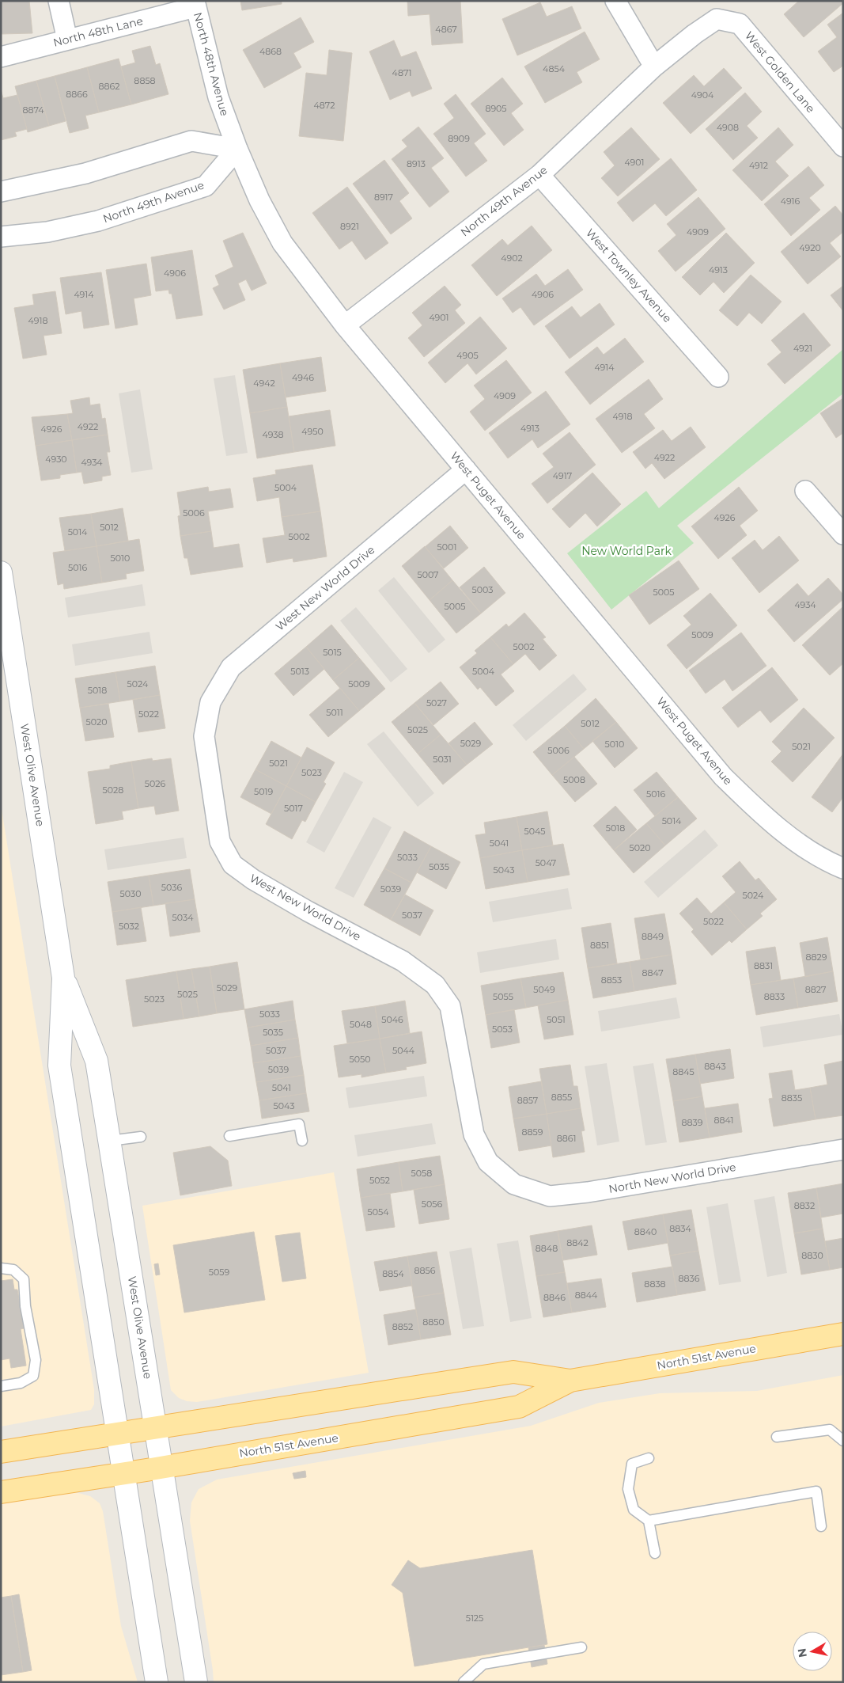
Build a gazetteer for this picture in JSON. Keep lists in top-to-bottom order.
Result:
{
  "streets": {
    "main road": ["West Olive Avenue", "North 51st Avenue"],
    "street": [
      "North 48th Lane",
      "North 48th Avenue",
      "West Golden Lane",
      "North 49th Avenue",
      "West Townley Avenue",
      "West Puget Avenue",
      "West New World Drive",
      "North New World Drive"
    ]
  },
  "crossings": [
    ["North 48th Lane", "North 48th Avenue"],
    ["North 48th Avenue", "North 49th Avenue"],
    ["North 48th Avenue", "West Puget Avenue"],
    ["West Golden Lane", "North 49th Avenue"],
    ["North 49th Avenue", "West Townley Avenue"],
    ["North 49th Avenue", "West Puget Avenue"],
    ["West Puget Avenue", "West New World Drive"],
    ["West New World Drive", "North New World Drive"],
    ["West Olive Avenue", "North 51st Avenue"]
  ],
  "parks": ["New World Park"],
  "house_numbers": [
    "4867",
    "4868",
    "4854",
    "4871",
    "8858",
    "8862",
    "8866",
    "4904",
    "4872",
    "8905",
    "8874",
    "4908",
    "8909",
    "4901",
    "8913",
    "4912",
    "8917",
    "4916",
    "8921",
    "4909",
    "4920",
    "4902",
    "4913",
    "4906",
    "4914",
    "4906",
    "4901",
    "4918",
    "4921",
    "4905",
    "4914",
    "4946",
    "4942",
    "4909",
    "4918",
    "4922",
    "4913",
    "4926",
    "4950",
    "4938",
    "4922",
    "4930",
    "4934",
    "4917",
    "5004",
    "5006",
    "4926",
    "5012",
    "5014",
    "5002",
    "5001",
    "5010",
    "5016",
    "5007",
    "5003",
    "5005",
    "4934",
    "5005",
    "5009",
    "5002",
    "5015",
    "5013",
    "5004",
    "5024",
    "5009",
    "5018",
    "5027",
    "5011",
    "5022",
    "5020",
    "5012",
    "5025",
    "5029",
    "5010",
    "5021",
    "5006",
    "5031",
    "5021",
    "5023",
    "5008",
    "5026",
    "5028",
    "5019",
    "5016",
    "5017",
    "5014",
    "5018",
    "5045",
    "5041",
    "5020",
    "5033",
    "5047",
    "5035",
    "5043",
    "5036",
    "5039",
    "5030",
    "5024",
    "5037",
    "5034",
    "5022",
    "5032",
    "8849",
    "8851",
    "8829",
    "8831",
    "8847",
    "8853",
    "5029",
    "5049",
    "8827",
    "5025",
    "5055",
    "8833",
    "5023",
    "5033",
    "5046",
    "5051",
    "5048",
    "5053",
    "5035",
    "5037",
    "5044",
    "5050",
    "8843",
    "5039",
    "8845",
    "5041",
    "8855",
    "8835",
    "8857",
    "5043",
    "8841",
    "8839",
    "8859",
    "8861",
    "5058",
    "5052",
    "5056",
    "8832",
    "5054",
    "8834",
    "8840",
    "8842",
    "8848",
    "8830",
    "8856",
    "5059",
    "8854",
    "8836",
    "8838",
    "8844",
    "8846",
    "8850",
    "8852",
    "5125"
  ],
  "north": "left"
}
